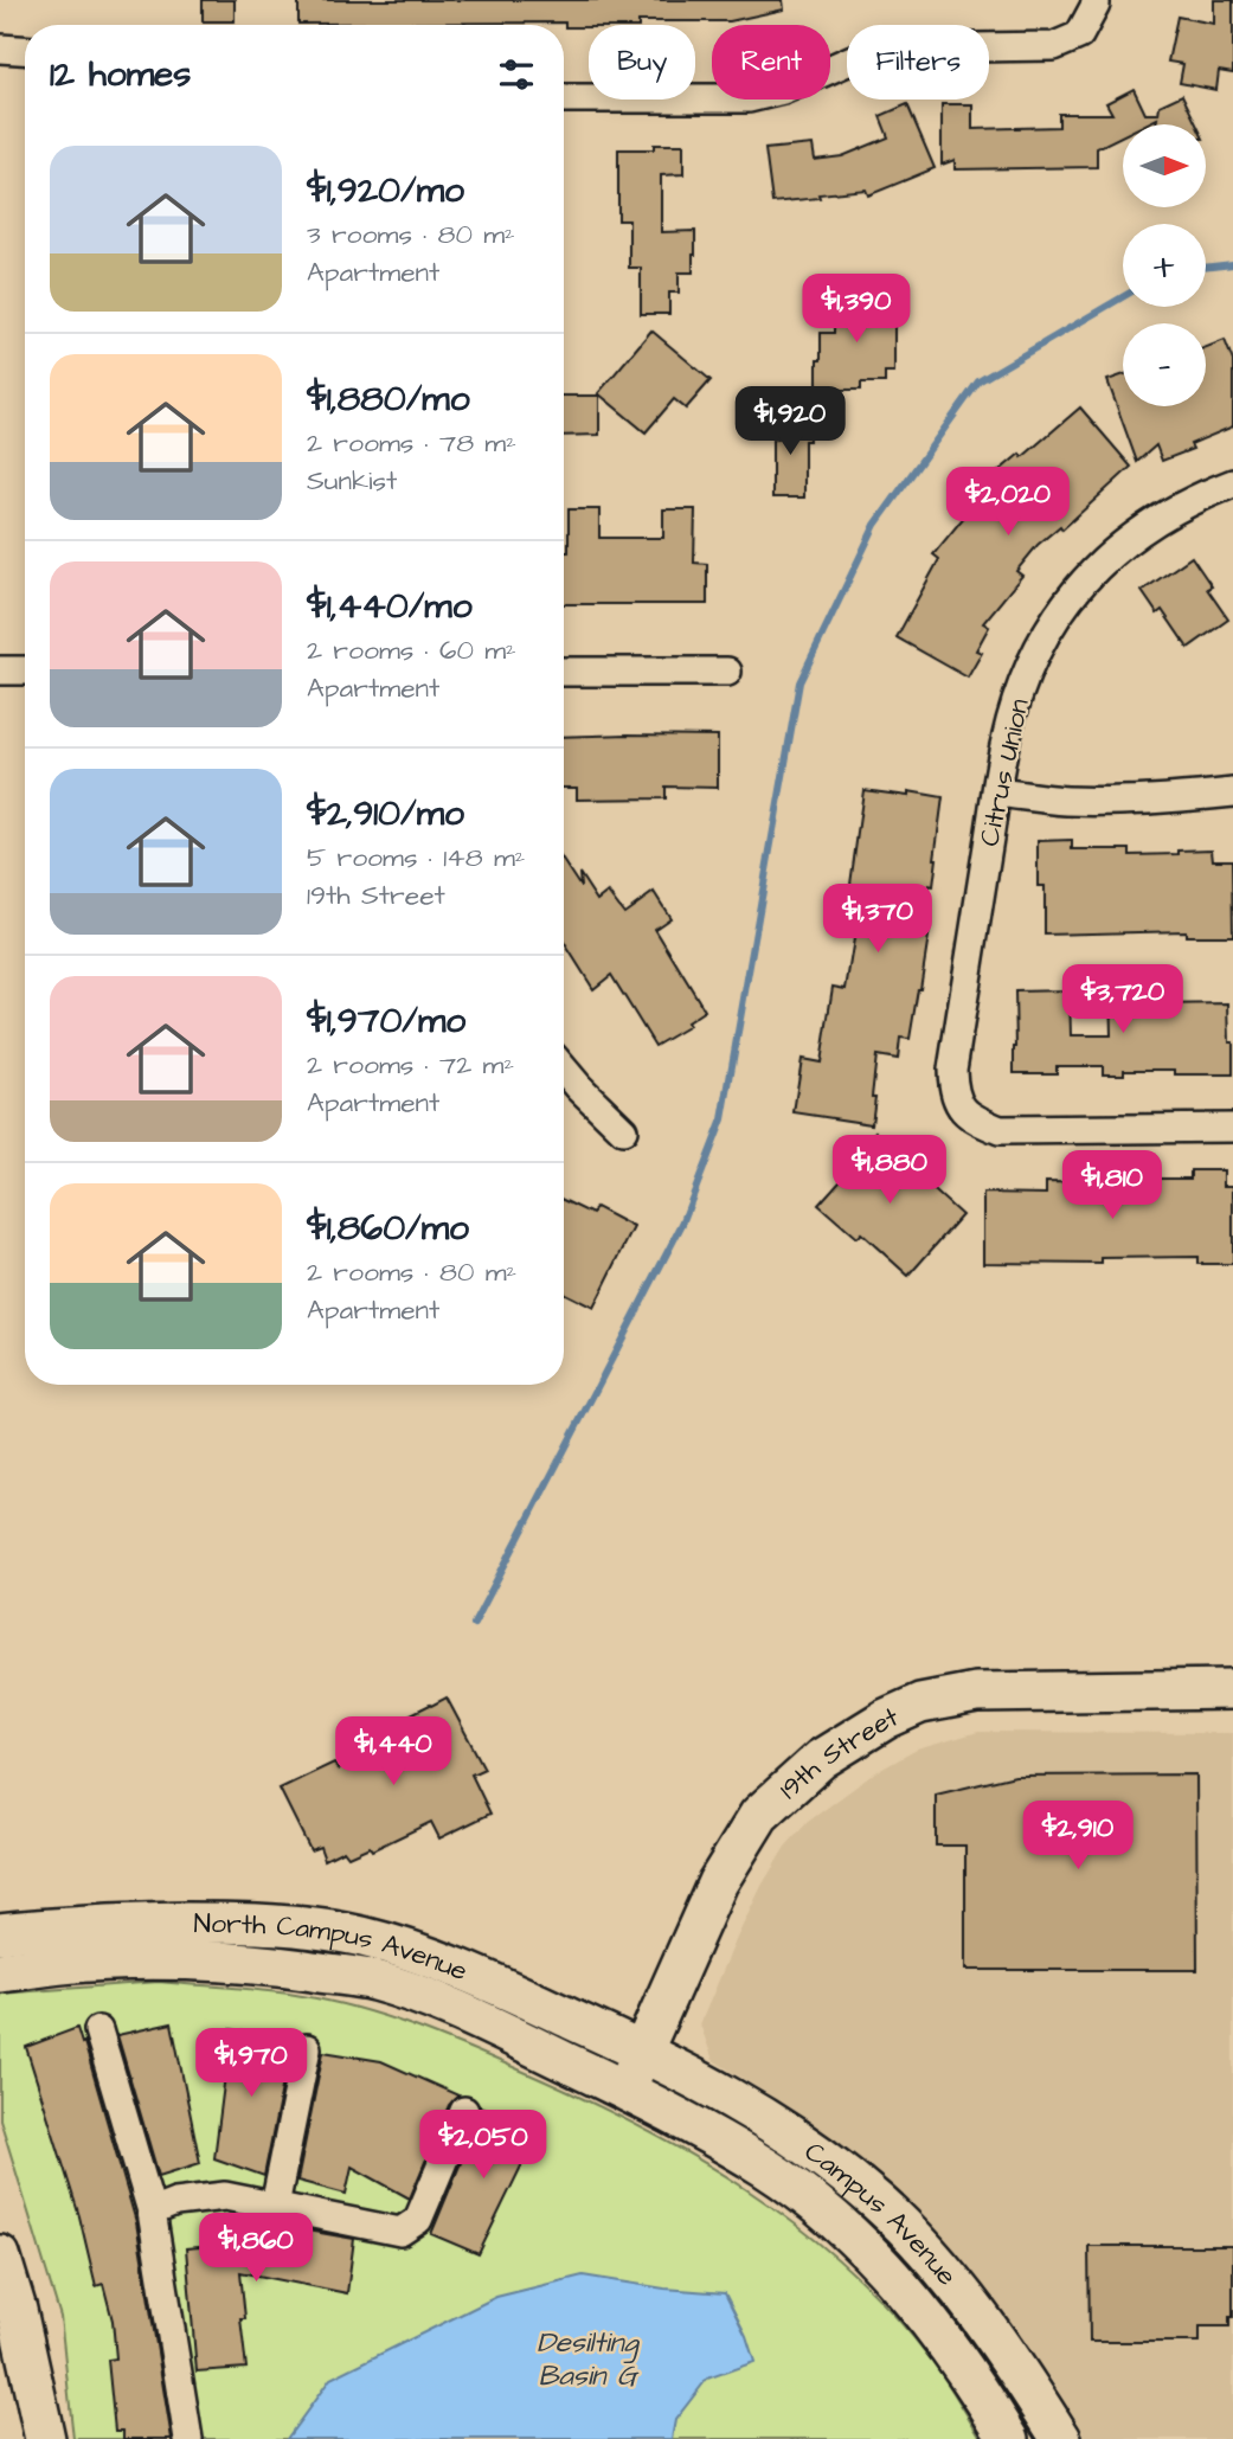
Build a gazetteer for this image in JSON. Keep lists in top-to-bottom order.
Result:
{
  "streets": {
    "main road": ["19th Street", "North Campus Avenue", "Campus Avenue"],
    "street": ["Citrus Union"]
  },
  "crossings": [
    ["19th Street", "North Campus Avenue"],
    ["19th Street", "Campus Avenue"],
    ["North Campus Avenue", "Campus Avenue"]
  ],
  "water": ["Desilting Basin G"],
  "north": "right",
  "page": {
    "chip": ["Buy", "Rent", "Filters"],
    "heading": "12 homes",
    "map_buttons": ["+", "−"],
    "list": [
      {
        "name": "$1,920/mo",
        "note": "3 rooms · 80 m² · Apartment"
      },
      {
        "name": "$1,880/mo",
        "note": "2 rooms · 78 m² · Sunkist"
      },
      {
        "name": "$1,440/mo",
        "note": "2 rooms · 60 m² · Apartment"
      },
      {
        "name": "$2,910/mo",
        "note": "5 rooms · 148 m² · 19th Street"
      },
      {
        "name": "$1,970/mo",
        "note": "2 rooms · 72 m² · Apartment"
      },
      {
        "name": "$1,860/mo",
        "note": "2 rooms · 80 m² · Apartment"
      }
    ],
    "price": [
      "$1,390",
      "$1,920",
      "$2,020",
      "$1,370",
      "$3,720",
      "$1,880",
      "$1,810",
      "$1,440",
      "$2,910",
      "$1,970",
      "$2,050",
      "$1,860"
    ]
  }
}
